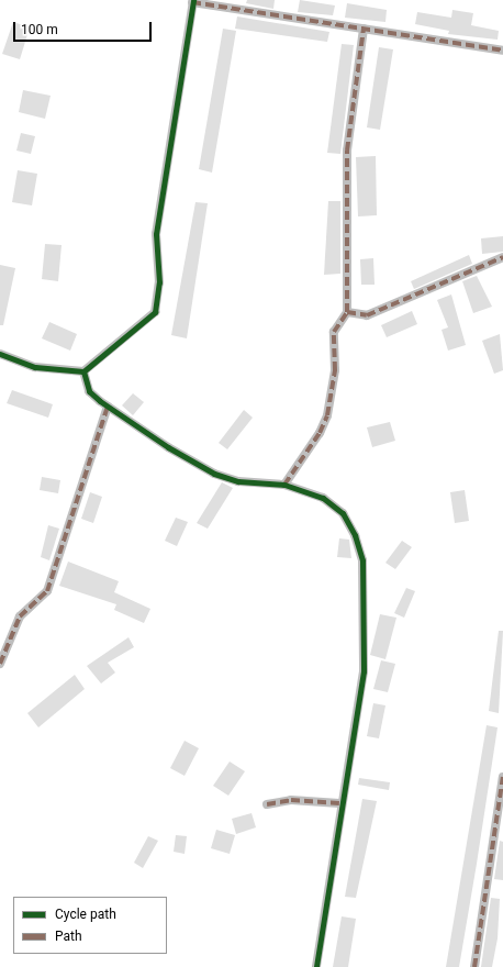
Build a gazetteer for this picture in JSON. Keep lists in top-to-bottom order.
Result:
{
  "legend": ["Cycle path", "Path"],
  "scale_bar": "100 m"
}
